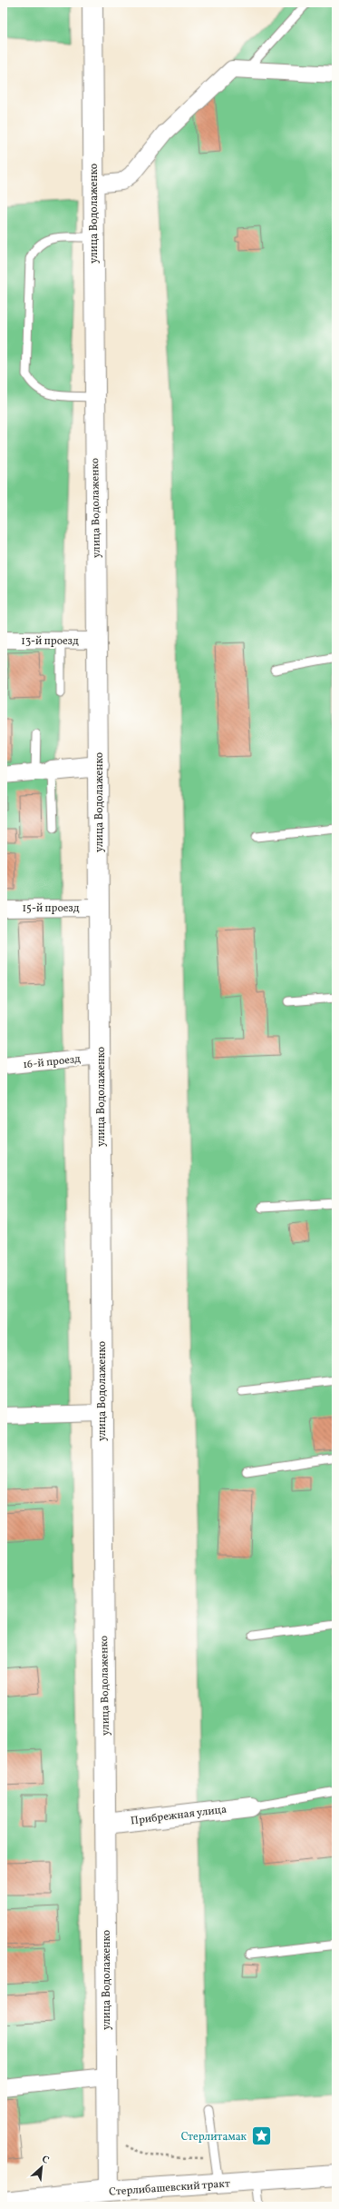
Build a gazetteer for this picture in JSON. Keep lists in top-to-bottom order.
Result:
{
  "streets": {
    "main road": ["улица Водолаженко", "Прибрежная улица", "Стерлибашевский тракт"],
    "street": ["13-й проезд", "15-й проезд", "16-й проезд"]
  },
  "crossings": [
    ["улица Водолаженко", "13-й проезд"],
    ["улица Водолаженко", "15-й проезд"],
    ["улица Водолаженко", "16-й проезд"],
    ["улица Водолаженко", "Прибрежная улица"],
    ["улица Водолаженко", "Стерлибашевский тракт"]
  ],
  "places": {
    "place": ["Стерлитамак"]
  },
  "north": "top right"
}
